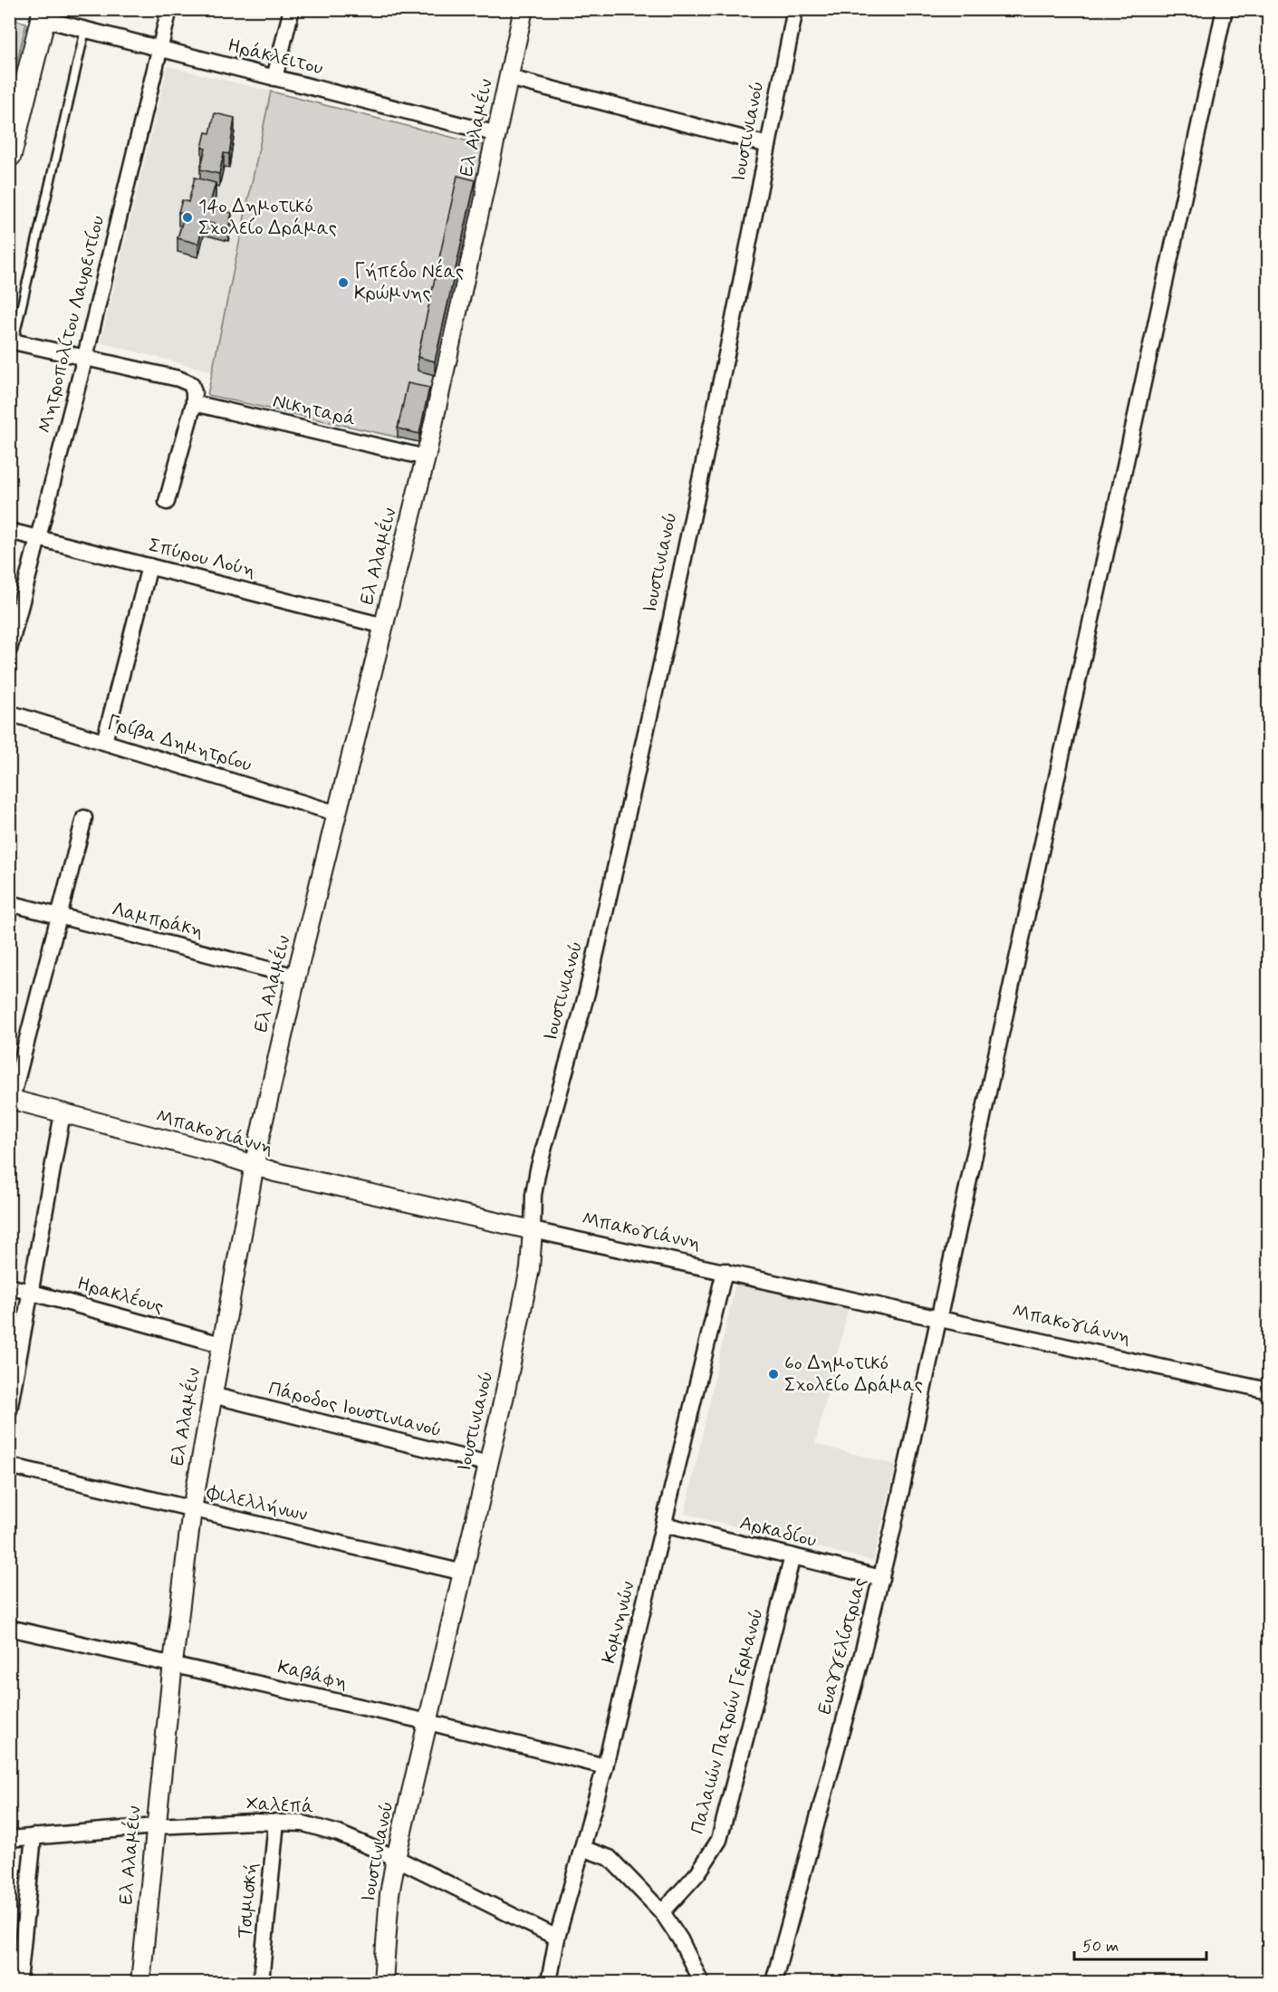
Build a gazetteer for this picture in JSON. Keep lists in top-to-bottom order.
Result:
{
  "streets": {
    "street": [
      "Ηράκλειτου",
      "Ελ Αλαμέιν",
      "Ιουστινιανού",
      "Μητροπολίτου Λαυρεντίου",
      "Νικηταρά",
      "Σπύρου Λούη",
      "Γρίβα Δημητρίου",
      "Λαμπράκη",
      "Μπακογιάννη",
      "Ηρακλέους",
      "Πάροδος Ιουστινιανού",
      "Φιλελλήνων",
      "Αρκαδίου",
      "Κομνηνών",
      "Ευαγγελίστριας",
      "Καβάφη",
      "Παλαιών Πατρών Γερμανού",
      "Χαλεπά",
      "Τσιμισκή"
    ]
  },
  "crossings": [
    ["Ηράκλειτου", "Ελ Αλαμέιν"],
    ["Ηράκλειτου", "Μητροπολίτου Λαυρεντίου"],
    ["Ελ Αλαμέιν", "Νικηταρά"],
    ["Ελ Αλαμέιν", "Σπύρου Λούη"],
    ["Ελ Αλαμέιν", "Γρίβα Δημητρίου"],
    ["Ελ Αλαμέιν", "Λαμπράκη"],
    ["Ελ Αλαμέιν", "Μπακογιάννη"],
    ["Ελ Αλαμέιν", "Ηρακλέους"],
    ["Ελ Αλαμέιν", "Πάροδος Ιουστινιανού"],
    ["Ελ Αλαμέιν", "Φιλελλήνων"],
    ["Ελ Αλαμέιν", "Καβάφη"],
    ["Ελ Αλαμέιν", "Χαλεπά"],
    ["Ιουστινιανού", "Μπακογιάννη"],
    ["Ιουστινιανού", "Πάροδος Ιουστινιανού"],
    ["Ιουστινιανού", "Φιλελλήνων"],
    ["Ιουστινιανού", "Καβάφη"],
    ["Ιουστινιανού", "Χαλεπά"],
    ["Μητροπολίτου Λαυρεντίου", "Σπύρου Λούη"],
    ["Μπακογιάννη", "Κομνηνών"],
    ["Μπακογιάννη", "Ευαγγελίστριας"],
    ["Αρκαδίου", "Κομνηνών"],
    ["Αρκαδίου", "Ευαγγελίστριας"],
    ["Αρκαδίου", "Παλαιών Πατρών Γερμανού"],
    ["Κομνηνών", "Καβάφη"],
    ["Κομνηνών", "Χαλεπά"],
    ["Χαλεπά", "Τσιμισκή"]
  ],
  "places": ["14ο Δημοτικό Σχολείο Δράμας", "Γήπεδο Νέας Κρώμνης", "6o Δημοτικό Σχολείο Δράμας"],
  "scale_bar": "50 m"
}
